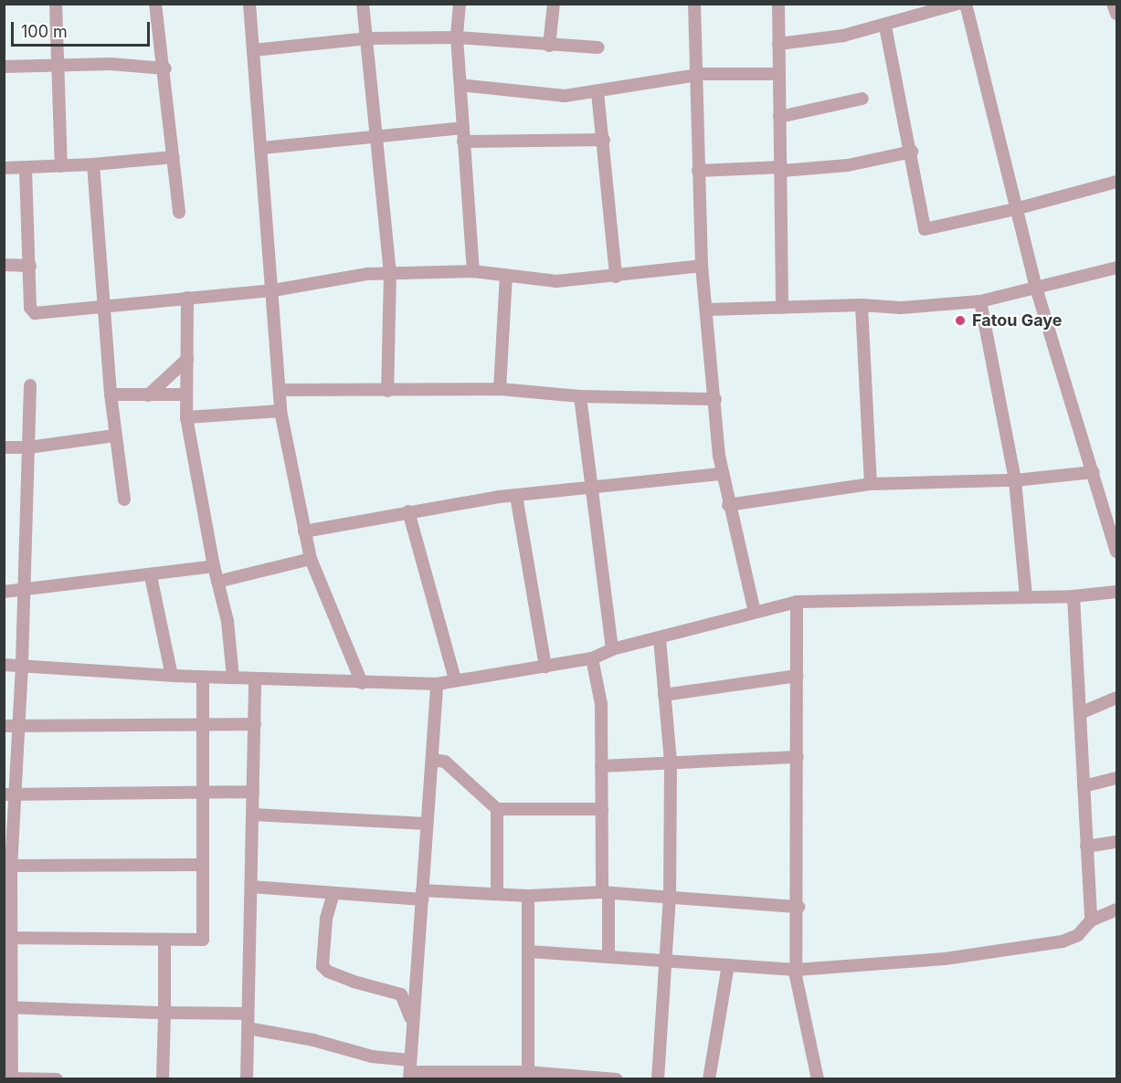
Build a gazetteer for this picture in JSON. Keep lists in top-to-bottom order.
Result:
{
  "places": ["Fatou Gaye"],
  "scale_bar": "100 m"
}
